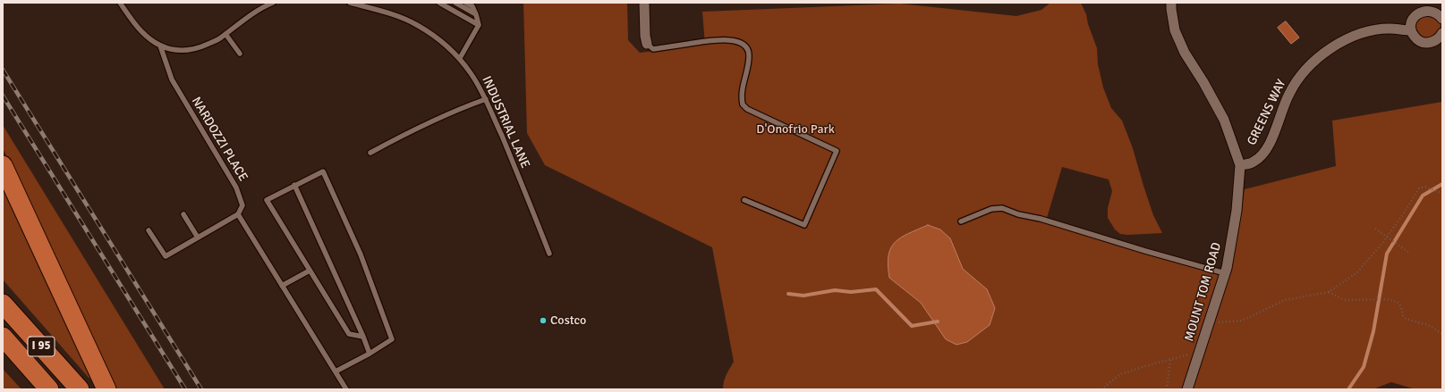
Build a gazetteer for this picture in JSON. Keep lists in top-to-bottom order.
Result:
{
  "streets": {
    "highway": ["I 95"],
    "street": ["GREENS WAY", "MOUNT TOM ROAD"],
    "lane": ["INDUSTRIAL LANE", "NARDOZZI PLACE"]
  },
  "crossings": [
    ["GREENS WAY", "MOUNT TOM ROAD"]
  ],
  "parks": ["D'Onofrio Park"],
  "places": ["Costco"]
}
